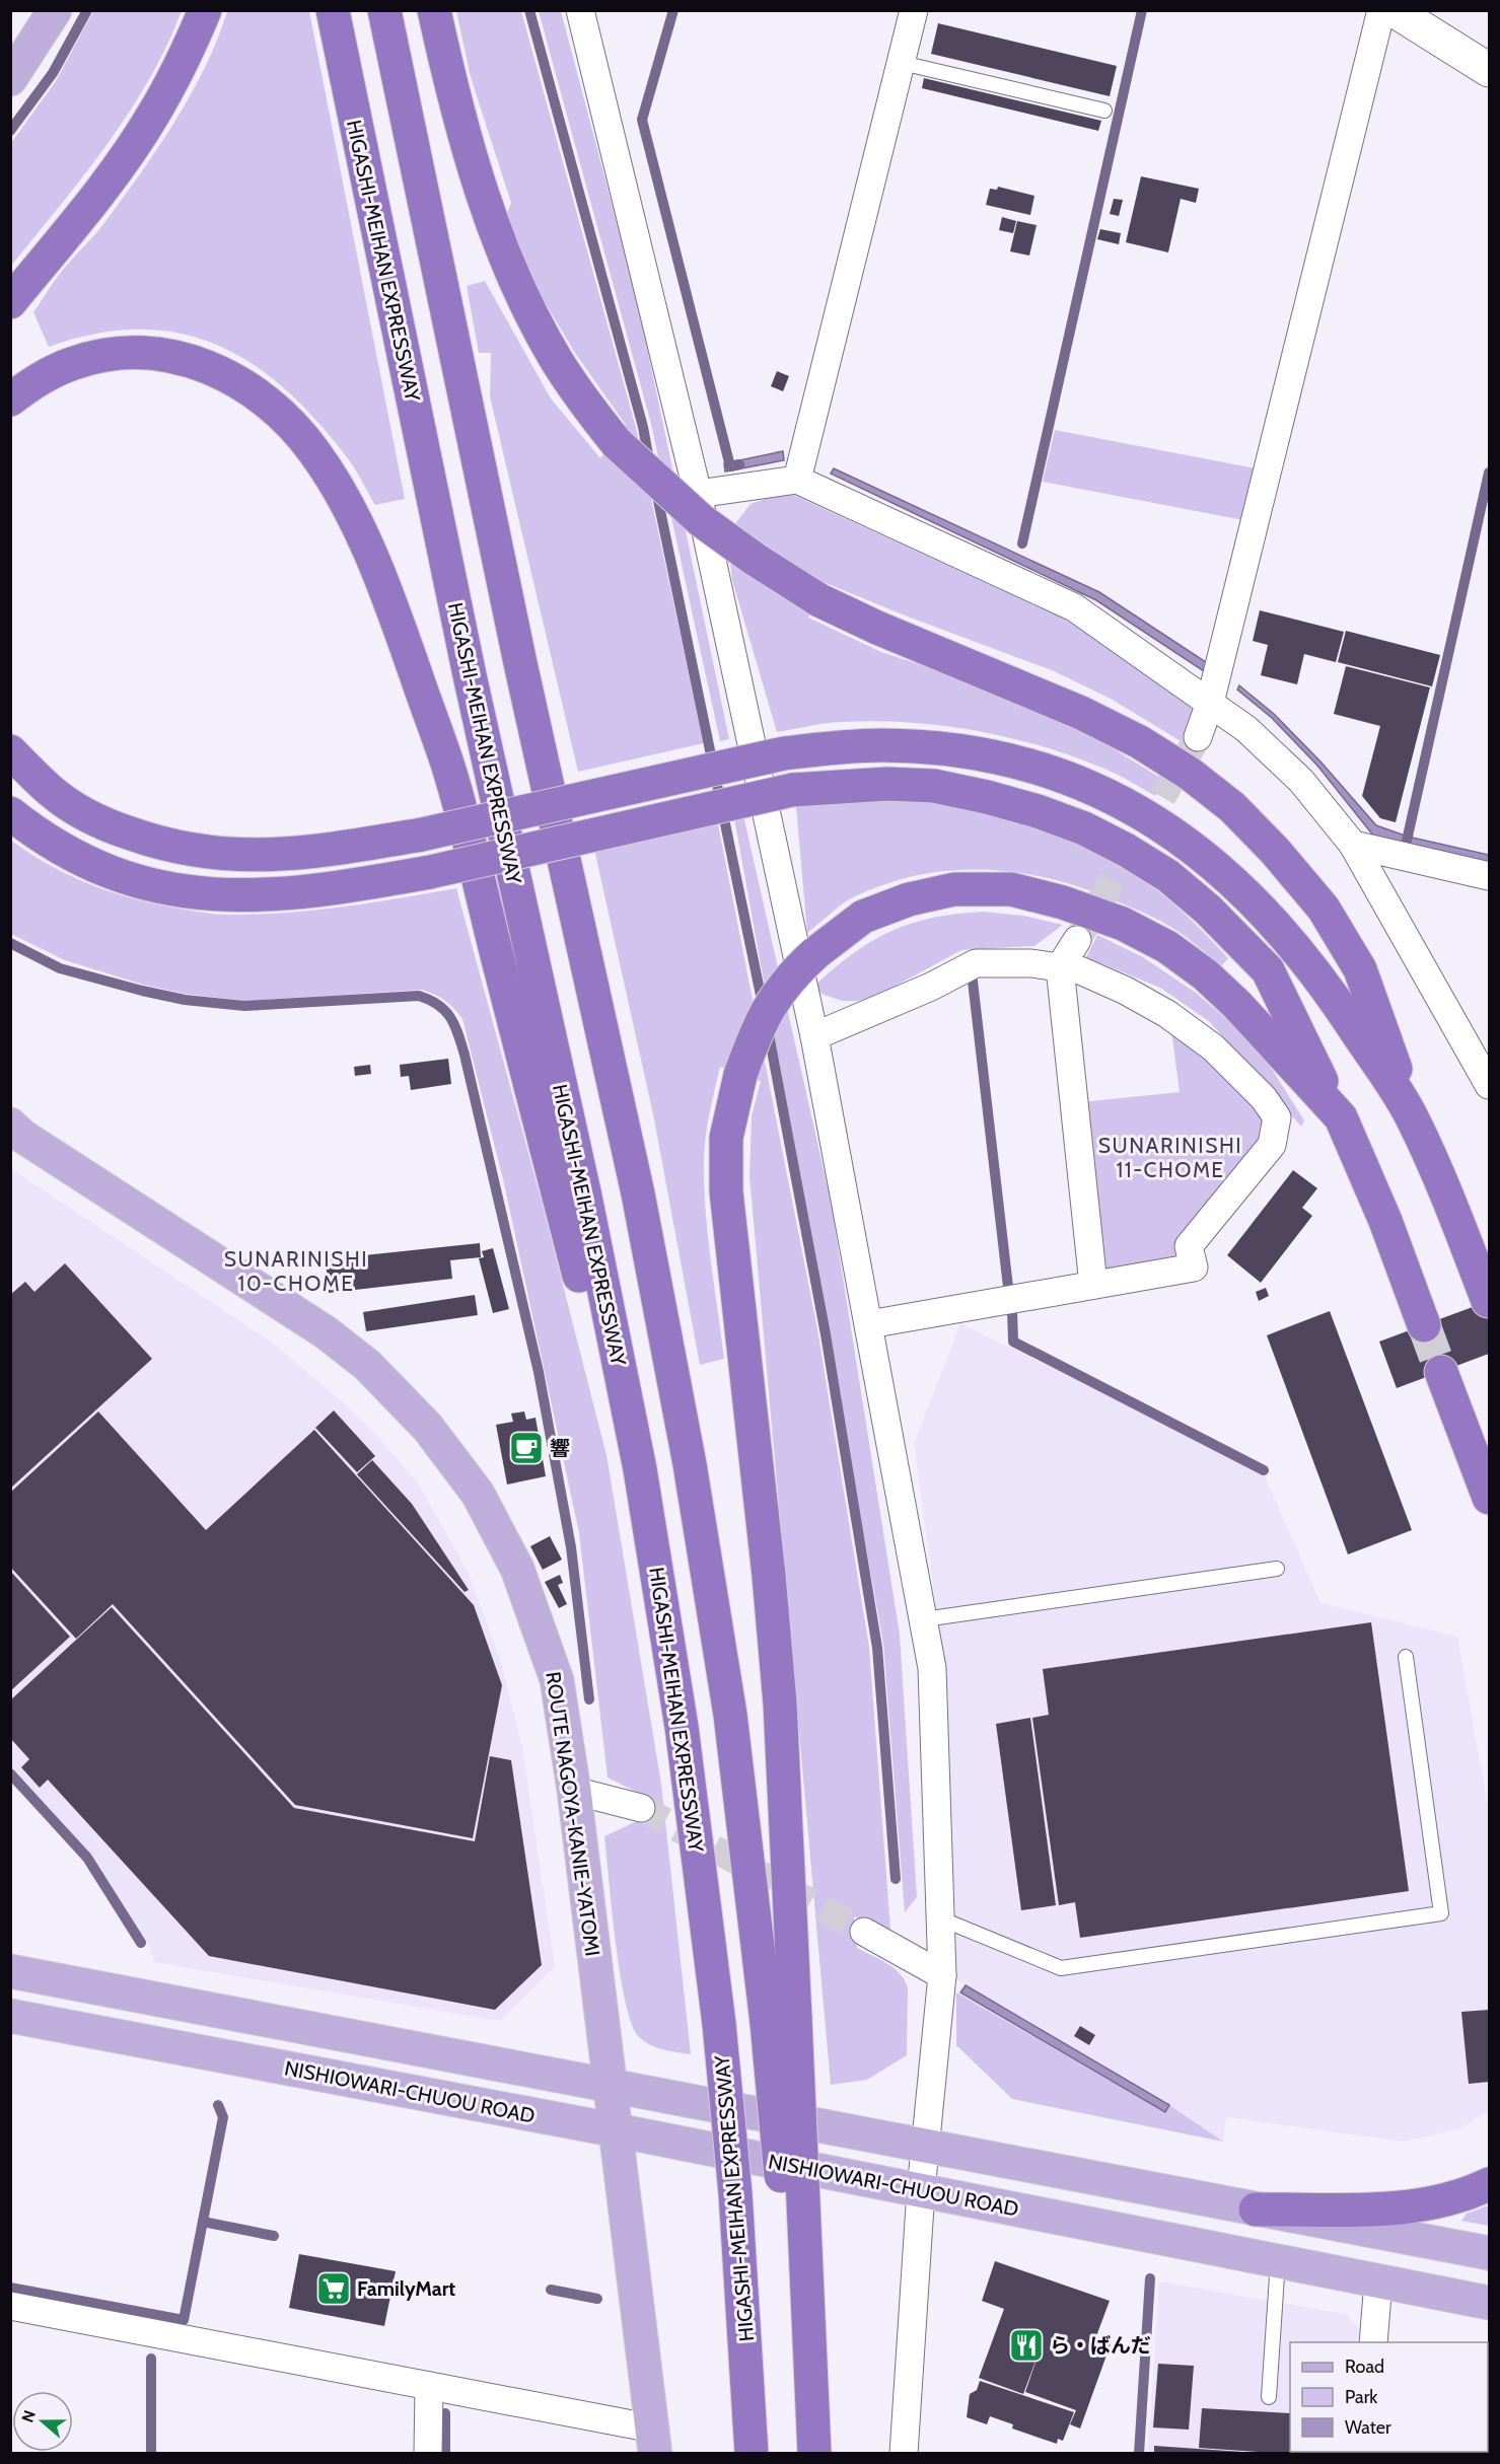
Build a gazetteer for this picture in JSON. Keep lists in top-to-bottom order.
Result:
{
  "streets": {
    "highway": ["HIGASHI-MEIHAN EXPRESSWAY"],
    "main road": ["ROUTE NAGOYA-KANIE-YATOMI", "NISHIOWARI-CHUOU ROAD"]
  },
  "crossings": [
    ["ROUTE NAGOYA-KANIE-YATOMI", "NISHIOWARI-CHUOU ROAD"]
  ],
  "districts": ["SUNARINISHI 11-CHOME", "SUNARINISHI 10-CHOME"],
  "places": {
    "cafe": ["響"],
    "supermarket": ["FamilyMart"],
    "restaurant": ["ら・ばんだ"]
  },
  "legend": ["Road", "Park", "Water"],
  "north": "left"
}
